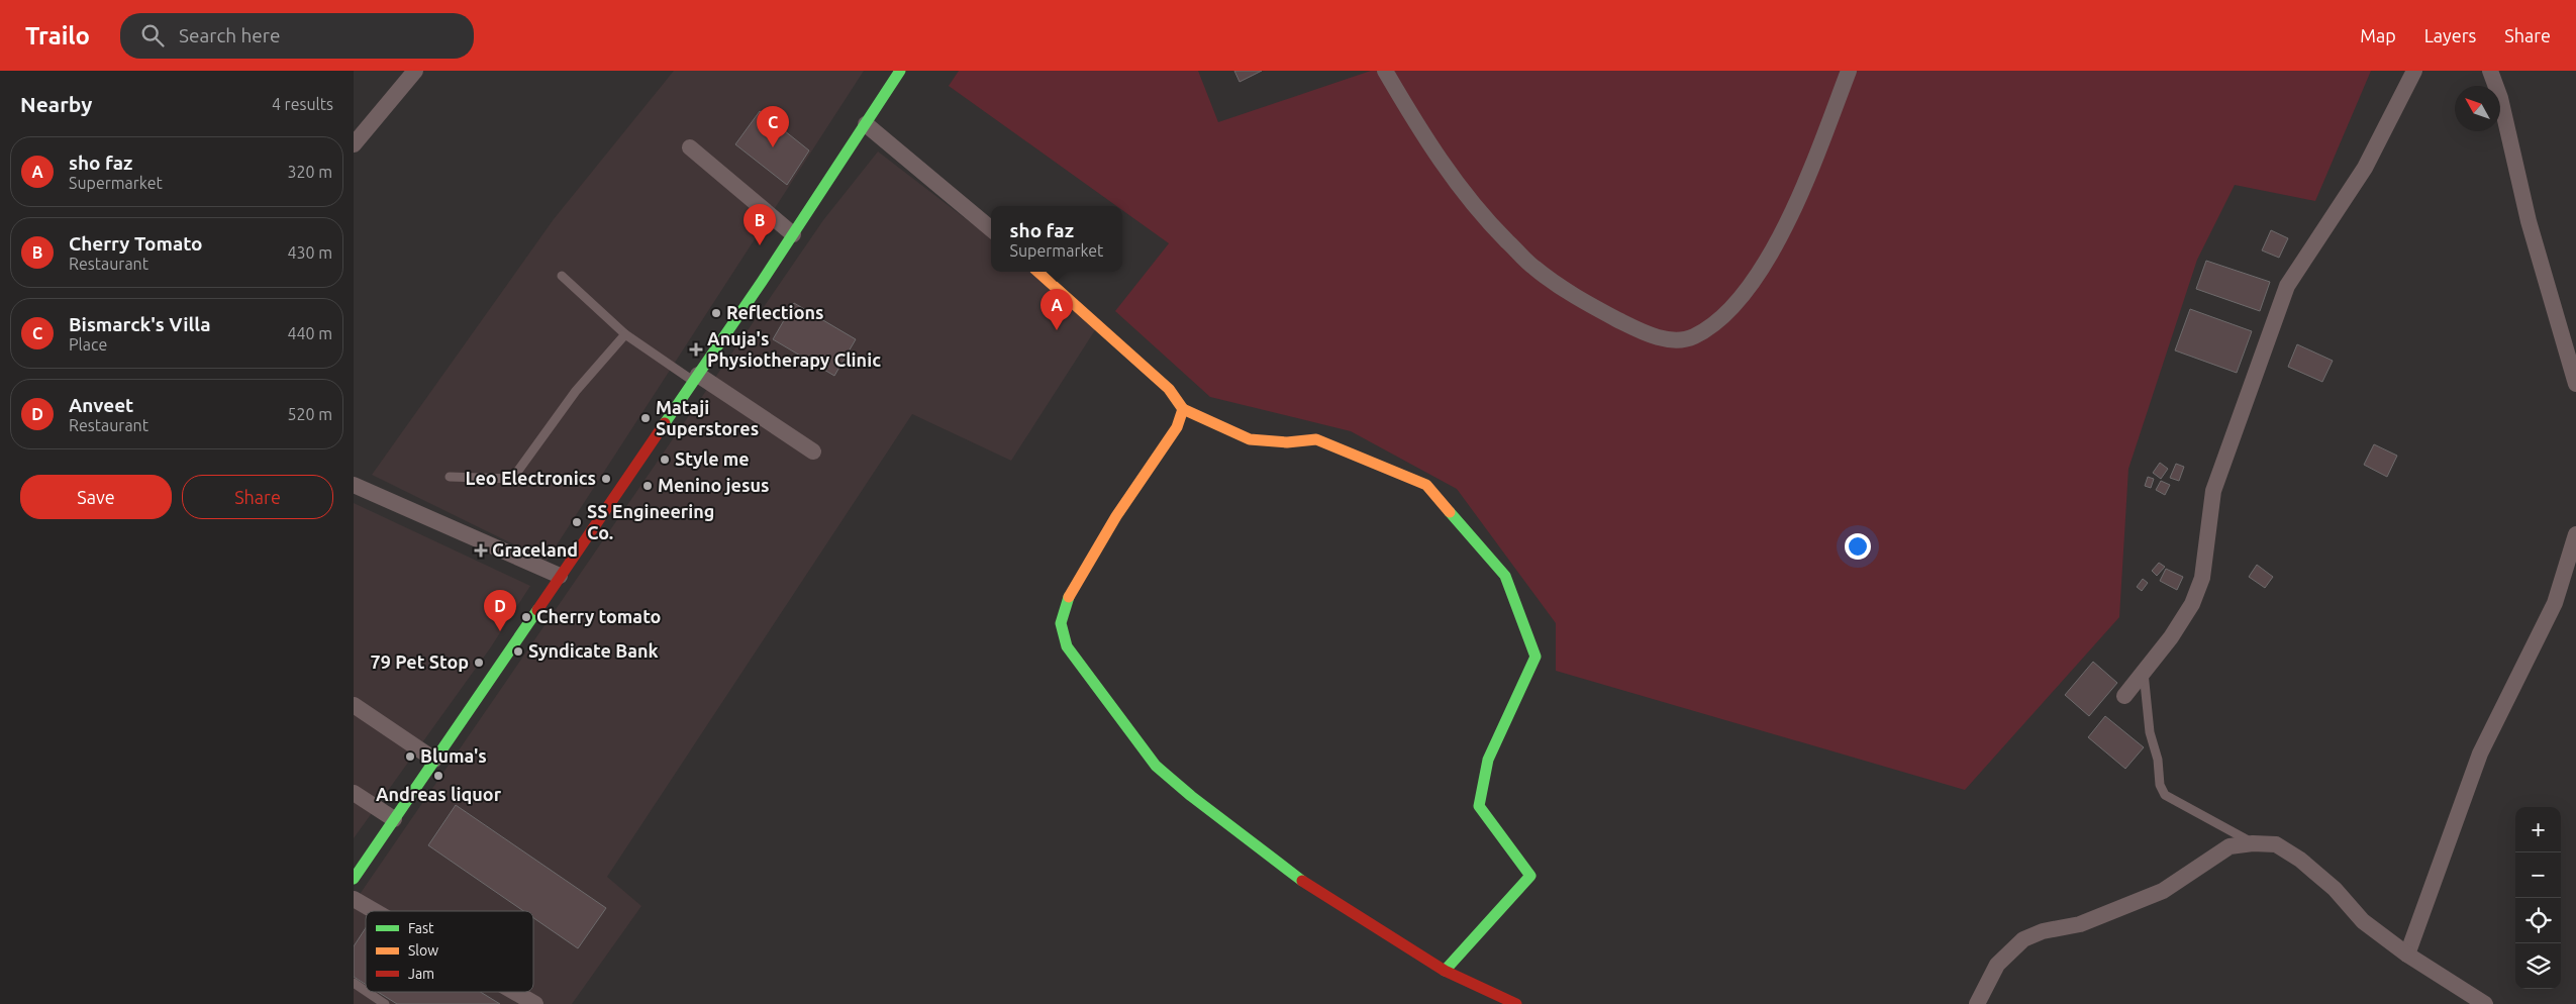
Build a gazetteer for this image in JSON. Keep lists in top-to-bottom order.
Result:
{
  "places": {
    "other": [
      "Reflections",
      "Mataji Superstores",
      "Style me",
      "Leo Electronics",
      "Menino jesus",
      "SS Engineering Co.",
      "Cherry tomato",
      "Syndicate Bank",
      "79 Pet Stop",
      "Bluma's",
      "Andreas liquor"
    ],
    "health": ["Anuja's Physiotherapy Clinic", "Graceland"]
  },
  "legend": ["Fast", "Slow", "Jam"],
  "north": "top left",
  "page": {
    "header": "Trailo",
    "search": "Search here",
    "nav": ["Map", "Layers", "Share"],
    "heading": ["Nearby", "4 results"],
    "pins": [
      "C",
      "B",
      "A",
      "D"
    ],
    "list": [
      {
        "mark": "A",
        "name": "sho faz",
        "note": "Supermarket",
        "value": "320 m"
      },
      {
        "mark": "B",
        "name": "Cherry Tomato",
        "note": "Restaurant",
        "value": "430 m"
      },
      {
        "mark": "C",
        "name": "Bismarck's Villa",
        "note": "Place",
        "value": "440 m"
      },
      {
        "mark": "D",
        "name": "Anveet",
        "note": "Restaurant",
        "value": "520 m"
      }
    ],
    "popup": ["sho faz", "Supermarket"],
    "buttons": ["Save", "Share"],
    "map_buttons": ["+", "−"]
  }
}
